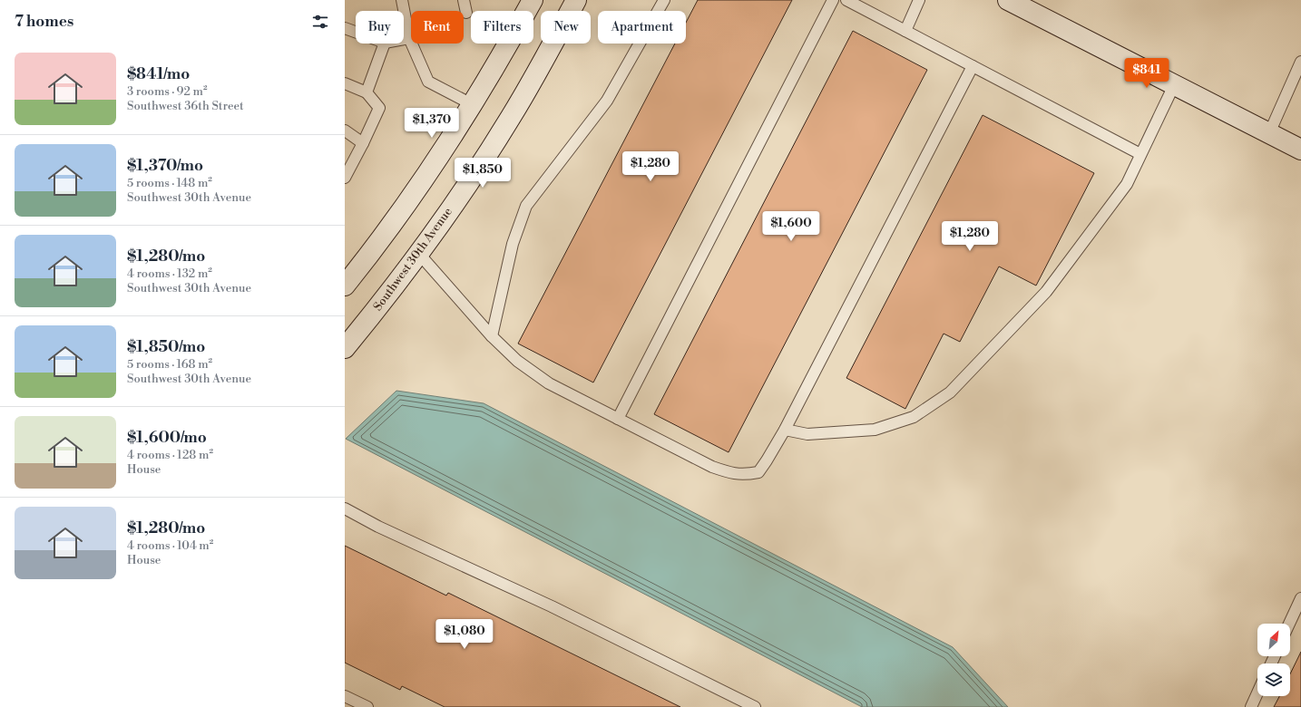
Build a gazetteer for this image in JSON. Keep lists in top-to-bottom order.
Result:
{
  "streets": {
    "main road": ["Southwest 30th Avenue"]
  },
  "north": "top right",
  "page": {
    "heading": "7 homes",
    "chip": [
      "Buy",
      "Rent",
      "Filters",
      "New",
      "Apartment"
    ],
    "list": [
      {
        "name": "$841/mo",
        "note": "3 rooms · 92 m² · Southwest 36th Street"
      },
      {
        "name": "$1,370/mo",
        "note": "5 rooms · 148 m² · Southwest 30th Avenue"
      },
      {
        "name": "$1,280/mo",
        "note": "4 rooms · 132 m² · Southwest 30th Avenue"
      },
      {
        "name": "$1,850/mo",
        "note": "5 rooms · 168 m² · Southwest 30th Avenue"
      },
      {
        "name": "$1,600/mo",
        "note": "4 rooms · 128 m² · House"
      },
      {
        "name": "$1,280/mo",
        "note": "4 rooms · 104 m² · House"
      }
    ],
    "price": [
      "$841",
      "$1,370",
      "$1,280",
      "$1,850",
      "$1,600",
      "$1,280",
      "$1,080"
    ]
  }
}
